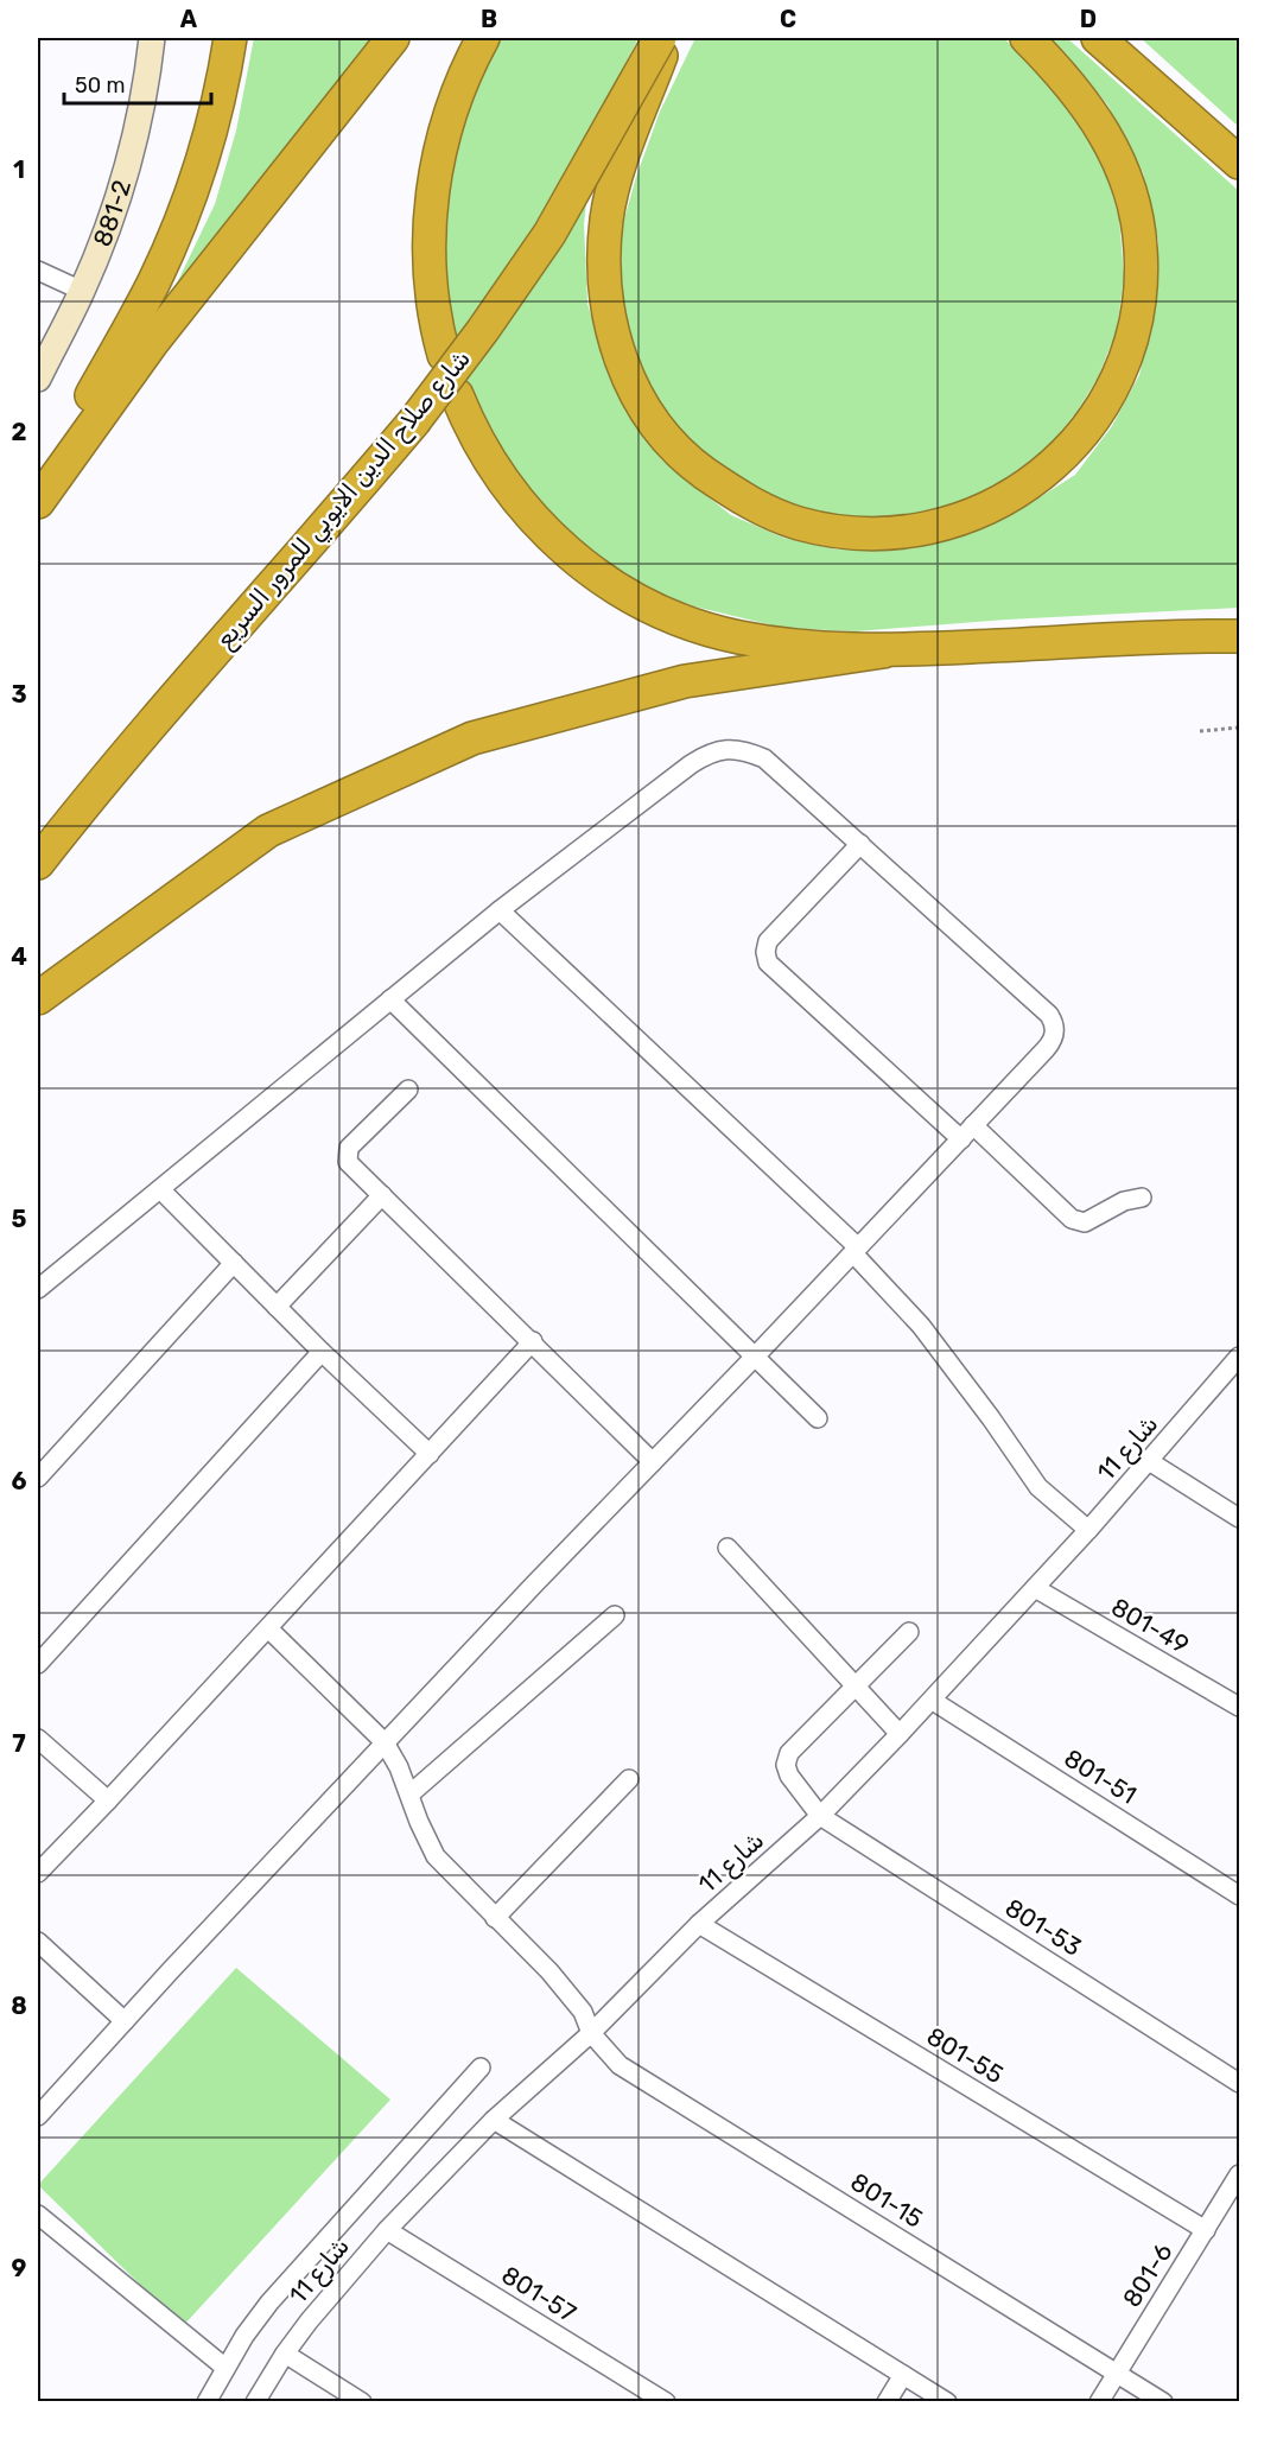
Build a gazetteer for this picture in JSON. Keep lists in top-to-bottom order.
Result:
{
  "streets": {
    "highway": ["شارع صلاح الدين الايوبي للمرور السريع"],
    "street": [
      "881-2",
      "شارع 11",
      "801-49",
      "801-51",
      "801-53",
      "801-55",
      "801-15",
      "801-6",
      "801-57"
    ]
  },
  "crossings": [
    ["شارع 11", "801-49"],
    ["شارع 11", "801-51"],
    ["شارع 11", "801-53"],
    ["شارع 11", "801-55"],
    ["شارع 11", "801-15"],
    ["شارع 11", "801-57"],
    ["801-55", "801-6"],
    ["801-15", "801-6"]
  ],
  "scale_bar": "50 m",
  "grid": {
    "columns": [
      "A",
      "B",
      "C",
      "D"
    ],
    "rows": [
      "1",
      "2",
      "3",
      "4",
      "5",
      "6",
      "7",
      "8",
      "9"
    ]
  }
}
